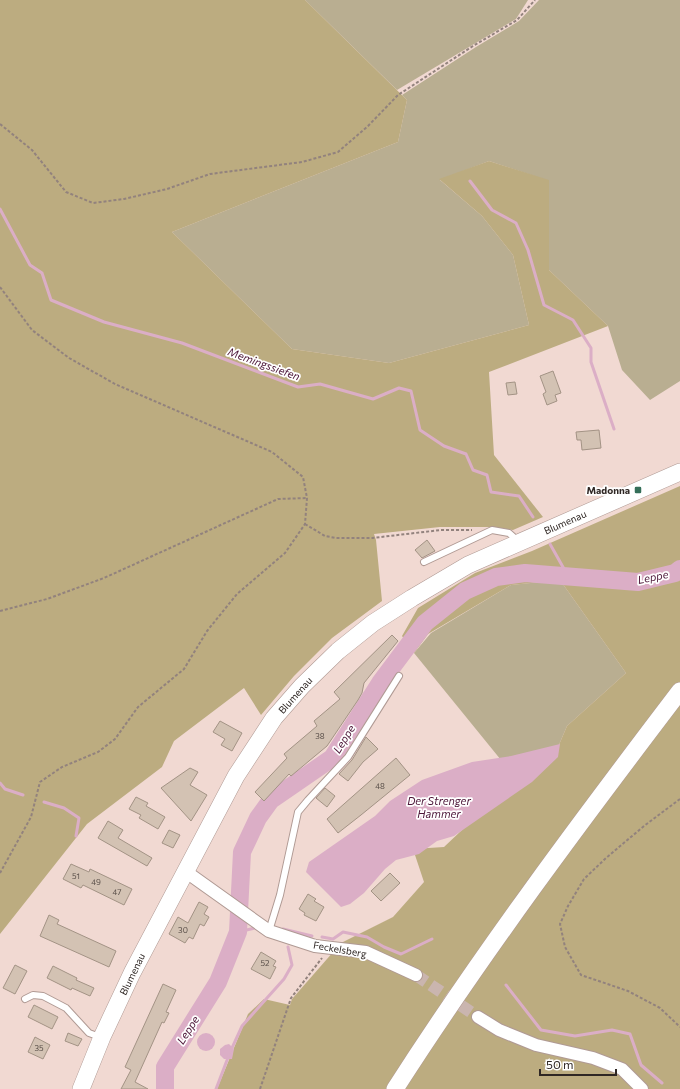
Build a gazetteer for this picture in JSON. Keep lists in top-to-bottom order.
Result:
{
  "streets": {
    "main road": ["Blumenau"],
    "street": ["Feckelsberg"]
  },
  "crossings": [
    ["Blumenau", "Feckelsberg"]
  ],
  "water": ["Memingssiefen", "Leppe", "Der Strenger Hammer"],
  "places": {
    "transit": ["Madonna"]
  },
  "house_numbers": [
    "38",
    "48",
    "51",
    "49",
    "47",
    "30",
    "52",
    "35"
  ],
  "scale_bar": "50 m"
}
